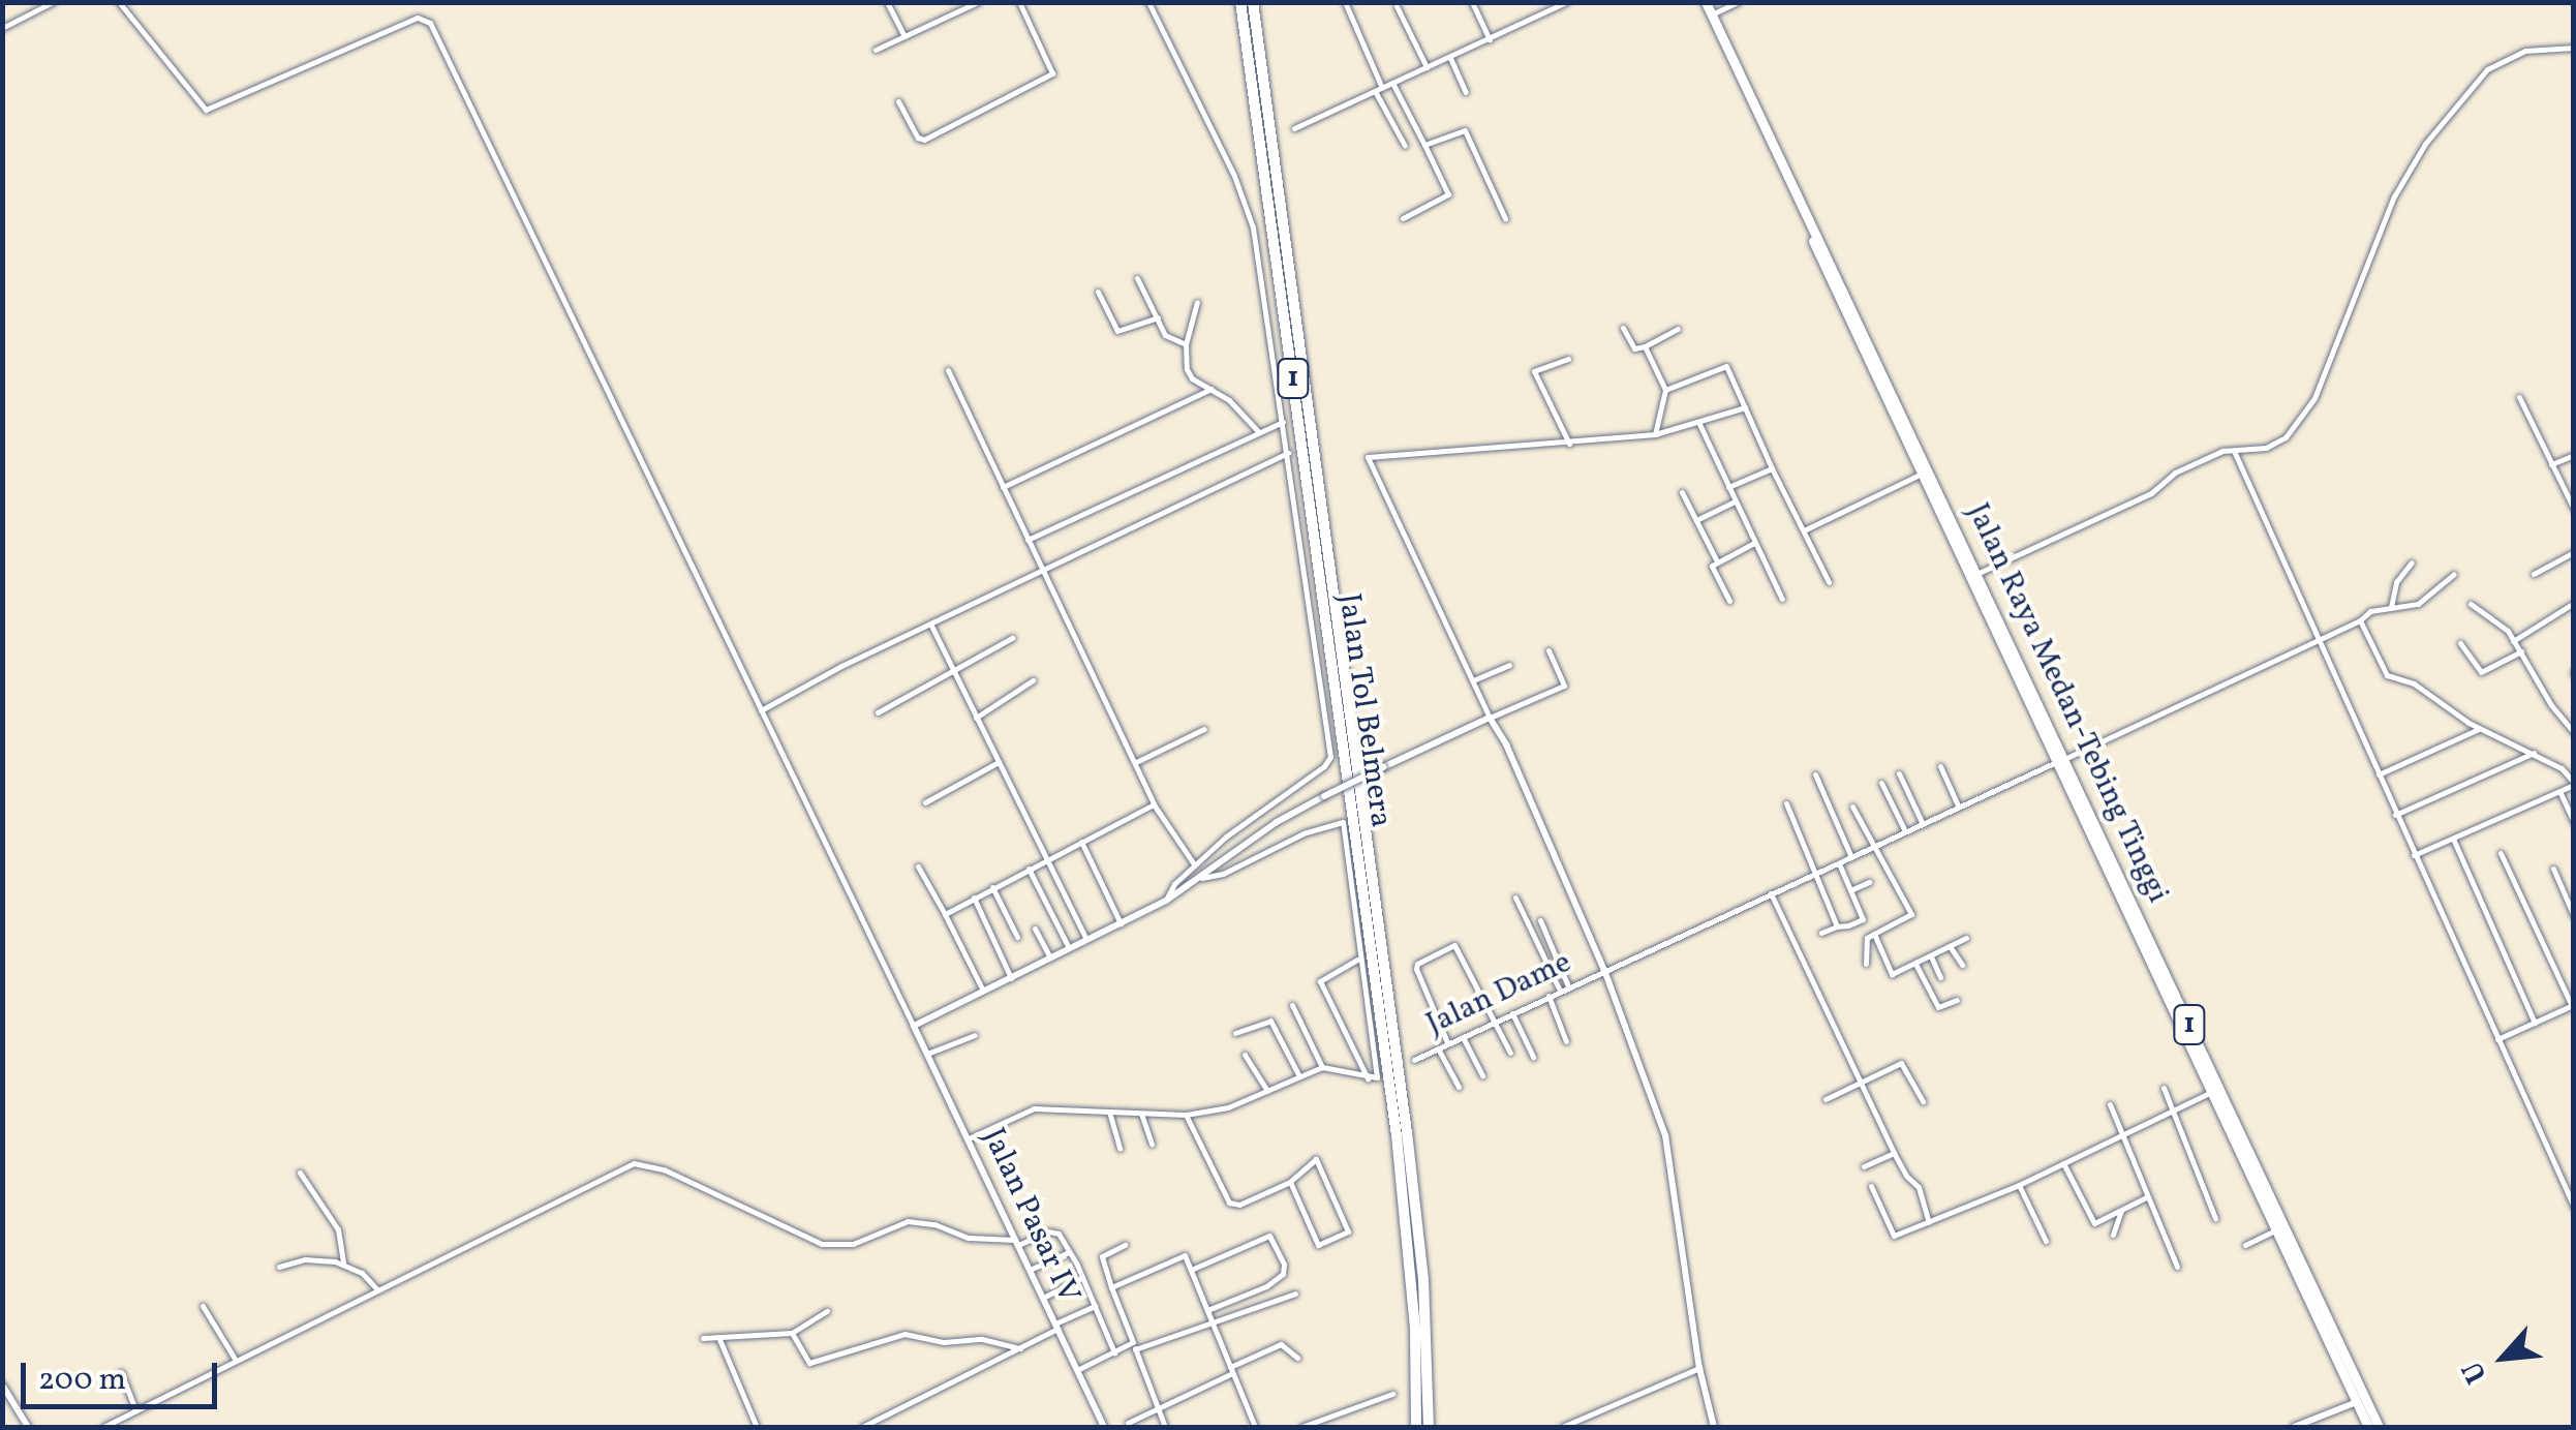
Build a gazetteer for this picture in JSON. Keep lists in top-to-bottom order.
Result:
{
  "streets": {
    "highway": ["1", "Jalan Raya Medan-Tebing Tinggi", "Jalan Tol Belmera"],
    "street": ["Jalan Dame", "Jalan Pasar IV"]
  },
  "crossings": [
    ["Jalan Raya Medan-Tebing Tinggi", "Jalan Dame"]
  ],
  "scale_bar": "200 m",
  "north": "bottom left"
}
